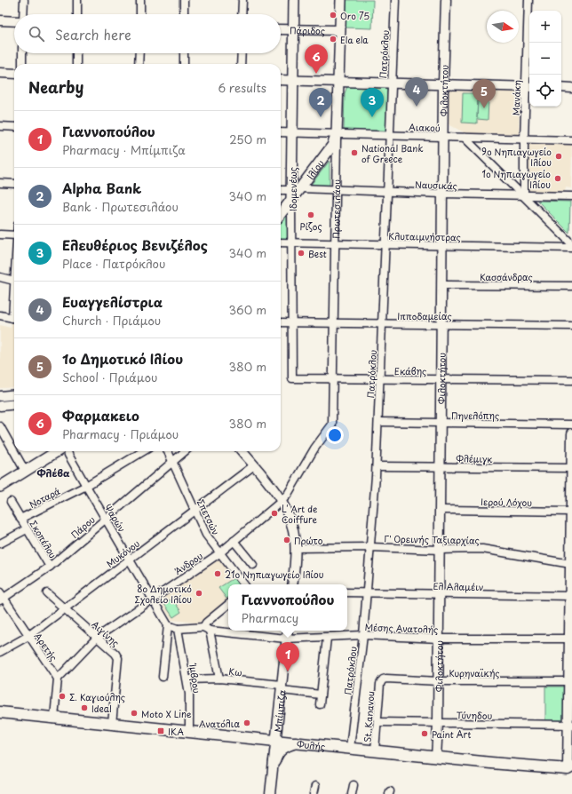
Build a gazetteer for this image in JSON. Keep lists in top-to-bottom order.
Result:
{
  "streets": {
    "main road": [
      "Ιλίου",
      "Ιδομενέως",
      "Πρωτεσιλάου",
      "Φυλής"
    ],
    "street": [
      "Πάριδος",
      "Πατρόκλου",
      "Φιλοκτήτου",
      "Μανάκη",
      "Αιακού",
      "Ναυσικάς",
      "Κλυταιμνήστρας",
      "Κασσάνδρας",
      "Ιπποδαμείας",
      "Εκάβης",
      "Πηνελόπης",
      "Φλέμιγκ",
      "Νοταρά",
      "Ιερού Λόχου",
      "Σπετσών",
      "Ψαρών",
      "Πάρου",
      "Σκοπέλου",
      "Γ' Ορεινής Ταξιαρχίας",
      "Μυκόνου",
      "Άνδρου",
      "Ελ Αλαμέιν",
      "Μέσης Ανατολής",
      "Αιγίνης",
      "Αρετής",
      "Κω",
      "Κυρηναϊκής",
      "Ίμβρου",
      "Μπίμπιζα",
      "Τύνηδου",
      "St. Kanavou"
    ]
  },
  "crossings": [
    ["Πάριδος", "Ιδομενέως"],
    ["Πάριδος", "Πρωτεσιλάου"],
    ["Πατρόκλου", "Αιακού"],
    ["Πατρόκλου", "Ναυσικάς"],
    ["Πατρόκλου", "Κλυταιμνήστρας"],
    ["Πατρόκλου", "Ιπποδαμείας"],
    ["Πατρόκλου", "Εκάβης"],
    ["Πατρόκλου", "Πηνελόπης"],
    ["Πατρόκλου", "Φλέμιγκ"],
    ["Πατρόκλου", "Γ' Ορεινής Ταξιαρχίας"],
    ["Πατρόκλου", "Ελ Αλαμέιν"],
    ["Πατρόκλου", "Μέσης Ανατολής"],
    ["Πατρόκλου", "Φυλής"],
    ["Φιλοκτήτου", "Αιακού"],
    ["Φιλοκτήτου", "Ναυσικάς"],
    ["Φιλοκτήτου", "Κλυταιμνήστρας"],
    ["Φιλοκτήτου", "Κασσάνδρας"],
    ["Φιλοκτήτου", "Ιπποδαμείας"],
    ["Φιλοκτήτου", "Εκάβης"],
    ["Φιλοκτήτου", "Πηνελόπης"],
    ["Φιλοκτήτου", "Φλέμιγκ"],
    ["Φιλοκτήτου", "Ιερού Λόχου"],
    ["Φιλοκτήτου", "Γ' Ορεινής Ταξιαρχίας"],
    ["Φιλοκτήτου", "Ελ Αλαμέιν"],
    ["Φιλοκτήτου", "Μέσης Ανατολής"],
    ["Φιλοκτήτου", "Κυρηναϊκής"],
    ["Φιλοκτήτου", "Τύνηδου"],
    ["Φιλοκτήτου", "Φυλής"],
    ["Μανάκη", "Αιακού"],
    ["Μανάκη", "Ναυσικάς"],
    ["Αιακού", "Ιλίου"],
    ["Αιακού", "Ιδομενέως"],
    ["Αιακού", "Πρωτεσιλάου"],
    ["Ιλίου", "Ναυσικάς"],
    ["Ιλίου", "Ιδομενέως"],
    ["Ιλίου", "Πρωτεσιλάου"],
    ["Ναυσικάς", "Ιδομενέως"],
    ["Ναυσικάς", "Πρωτεσιλάου"],
    ["Ιδομενέως", "Κλυταιμνήστρας"],
    ["Ιδομενέως", "Ιπποδαμείας"],
    ["Ιδομενέως", "Εκάβης"],
    ["Πρωτεσιλάου", "Κλυταιμνήστρας"],
    ["Πρωτεσιλάου", "Ιπποδαμείας"],
    ["Πρωτεσιλάου", "Εκάβης"],
    ["Πρωτεσιλάου", "Άνδρου"],
    ["Νοταρά", "Ψαρών"],
    ["Νοταρά", "Σκοπέλου"],
    ["Σπετσών", "Πάρου"],
    ["Σπετσών", "Μυκόνου"],
    ["Σπετσών", "Άνδρου"],
    ["Ψαρών", "Πάρου"],
    ["Ψαρών", "Μυκόνου"],
    ["Ψαρών", "Άνδρου"],
    ["Ψαρών", "Μέσης Ανατολής"],
    ["Πάρου", "Σκοπέλου"],
    ["Πάρου", "Αρετής"],
    ["Μυκόνου", "Αιγίνης"],
    ["Μυκόνου", "Αρετής"],
    ["Άνδρου", "Αιγίνης"],
    ["Άνδρου", "Αρετής"],
    ["Μέσης Ανατολής", "Ίμβρου"],
    ["Μέσης Ανατολής", "Μπίμπιζα"],
    ["Αιγίνης", "Φυλής"],
    ["Κω", "Ίμβρου"],
    ["Κω", "Μπίμπιζα"],
    ["Κυρηναϊκής", "St. Kanavou"],
    ["Ίμβρου", "Φυλής"],
    ["Μπίμπιζα", "Φυλής"],
    ["Τύνηδου", "St. Kanavou"],
    ["St. Kanavou", "Φυλής"]
  ],
  "districts": ["Φλέβα"],
  "places": {
    "other": [
      "Oro 75",
      "Ela ela",
      "National Bank of Greece",
      "9ο Νηπιαγωγείο Ιλίου",
      "1ο Νηπιαγωγείο Ιλίου",
      "Ρίζος",
      "Best",
      "L' Art de Coiffure",
      "Πρώτο",
      "21ο Νηπιαγωγείο Ιλίου",
      "8ο Δημοτικό Σχολείο Ιλίου",
      "Σ. Καγιούλης",
      "Ideal",
      "Moto X Line",
      "Ανατόλια",
      "Paint Art"
    ],
    "transit": ["ΙΚΑ"]
  },
  "north": "right",
  "page": {
    "map_buttons": ["+", "−"],
    "search": "Search here",
    "pins": [
      "6",
      "4",
      "5",
      "2",
      "3",
      "1"
    ],
    "heading": ["Nearby", "6 results"],
    "list": [
      {
        "mark": "1",
        "name": "Γιαννοπούλου",
        "note": "Pharmacy · Μπίμπιζα",
        "value": "250 m"
      },
      {
        "mark": "2",
        "name": "Alpha Bank",
        "note": "Bank · Πρωτεσιλάου",
        "value": "340 m"
      },
      {
        "mark": "3",
        "name": "Ελευθέριος Βενιζέλος",
        "note": "Place · Πατρόκλου",
        "value": "340 m"
      },
      {
        "mark": "4",
        "name": "Ευαγγελίστρια",
        "note": "Church · Πριάμου",
        "value": "360 m"
      },
      {
        "mark": "5",
        "name": "1ο Δημοτικό Ιλίου",
        "note": "School · Πριάμου",
        "value": "380 m"
      },
      {
        "mark": "6",
        "name": "Φαρμακειο",
        "note": "Pharmacy · Πριάμου",
        "value": "380 m"
      }
    ],
    "popup": ["Γιαννοπούλου", "Pharmacy"]
  }
}
